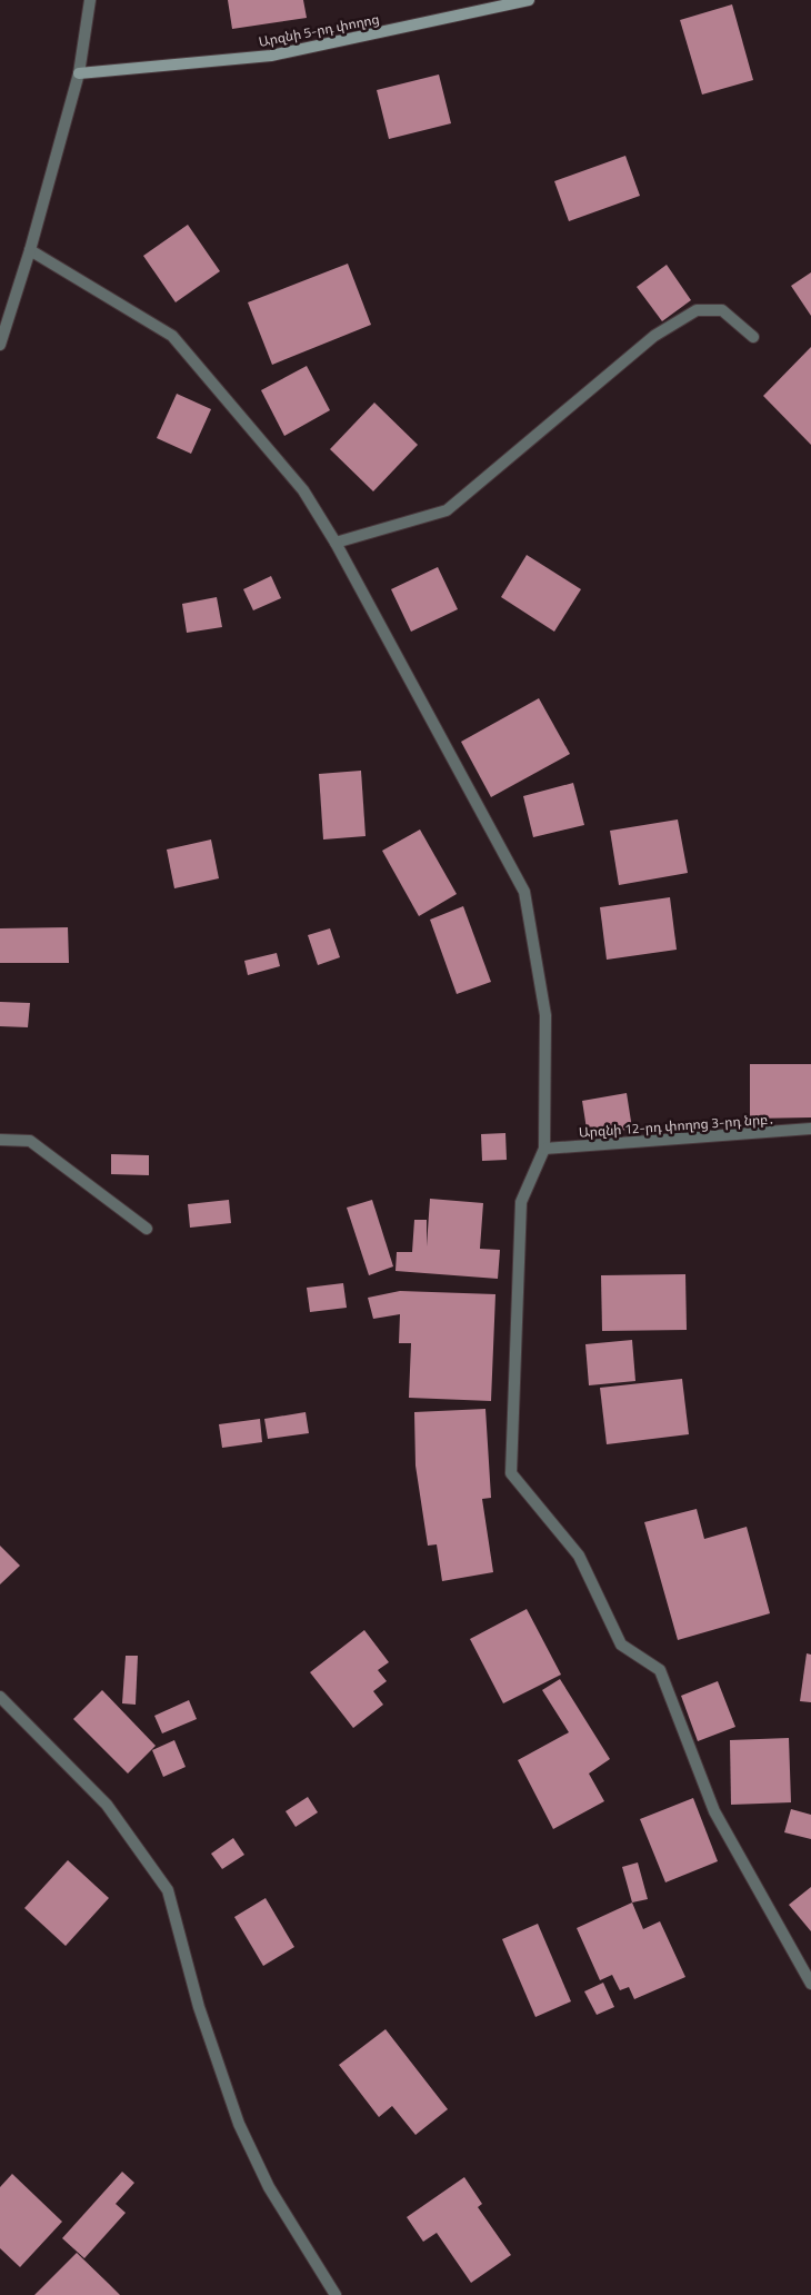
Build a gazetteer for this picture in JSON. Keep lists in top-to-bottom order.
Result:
{
  "streets": {
    "street": ["Արզնի 5-րդ փողոց", "Արզնի 12-րդ փողոց 3-րդ նրբ․"]
  }
}
